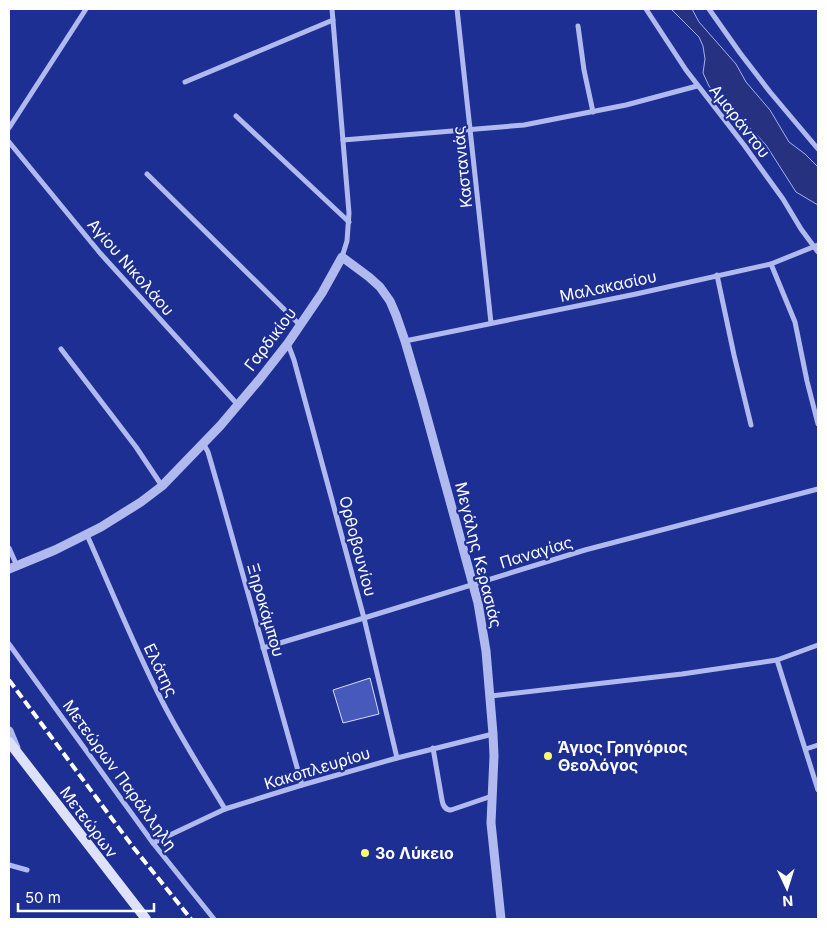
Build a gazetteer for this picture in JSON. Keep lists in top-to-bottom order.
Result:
{
  "streets": {
    "main road": ["Μετεώρων"],
    "street": [
      "Αμαράντου",
      "Καστανιάς",
      "Αγίου Νικολάου",
      "Μαλακασίου",
      "Γαρδικίου",
      "Ορθοβουνίου",
      "Παναγίας",
      "Μεγάλης Κερασιάς",
      "Ξηροκάμπου",
      "Ελάτης",
      "Κακοπλευρίου",
      "Μετεώρων Παράλληλη"
    ]
  },
  "crossings": [
    ["Αμαράντου", "Μαλακασίου"],
    ["Καστανιάς", "Μαλακασίου"],
    ["Αγίου Νικολάου", "Γαρδικίου"],
    ["Μαλακασίου", "Μεγάλης Κερασιάς"],
    ["Γαρδικίου", "Ορθοβουνίου"],
    ["Γαρδικίου", "Μεγάλης Κερασιάς"],
    ["Γαρδικίου", "Ξηροκάμπου"],
    ["Γαρδικίου", "Ελάτης"],
    ["Ορθοβουνίου", "Παναγίας"],
    ["Ορθοβουνίου", "Κακοπλευρίου"],
    ["Παναγίας", "Μεγάλης Κερασιάς"],
    ["Παναγίας", "Ξηροκάμπου"],
    ["Μεγάλης Κερασιάς", "Κακοπλευρίου"],
    ["Ξηροκάμπου", "Κακοπλευρίου"],
    ["Ελάτης", "Κακοπλευρίου"],
    ["Κακοπλευρίου", "Μετεώρων Παράλληλη"]
  ],
  "places": ["Άγιος Γρηγόριος Θεολόγος", "3ο Λύκειο"],
  "scale_bar": "50 m",
  "north": "bottom"
}
